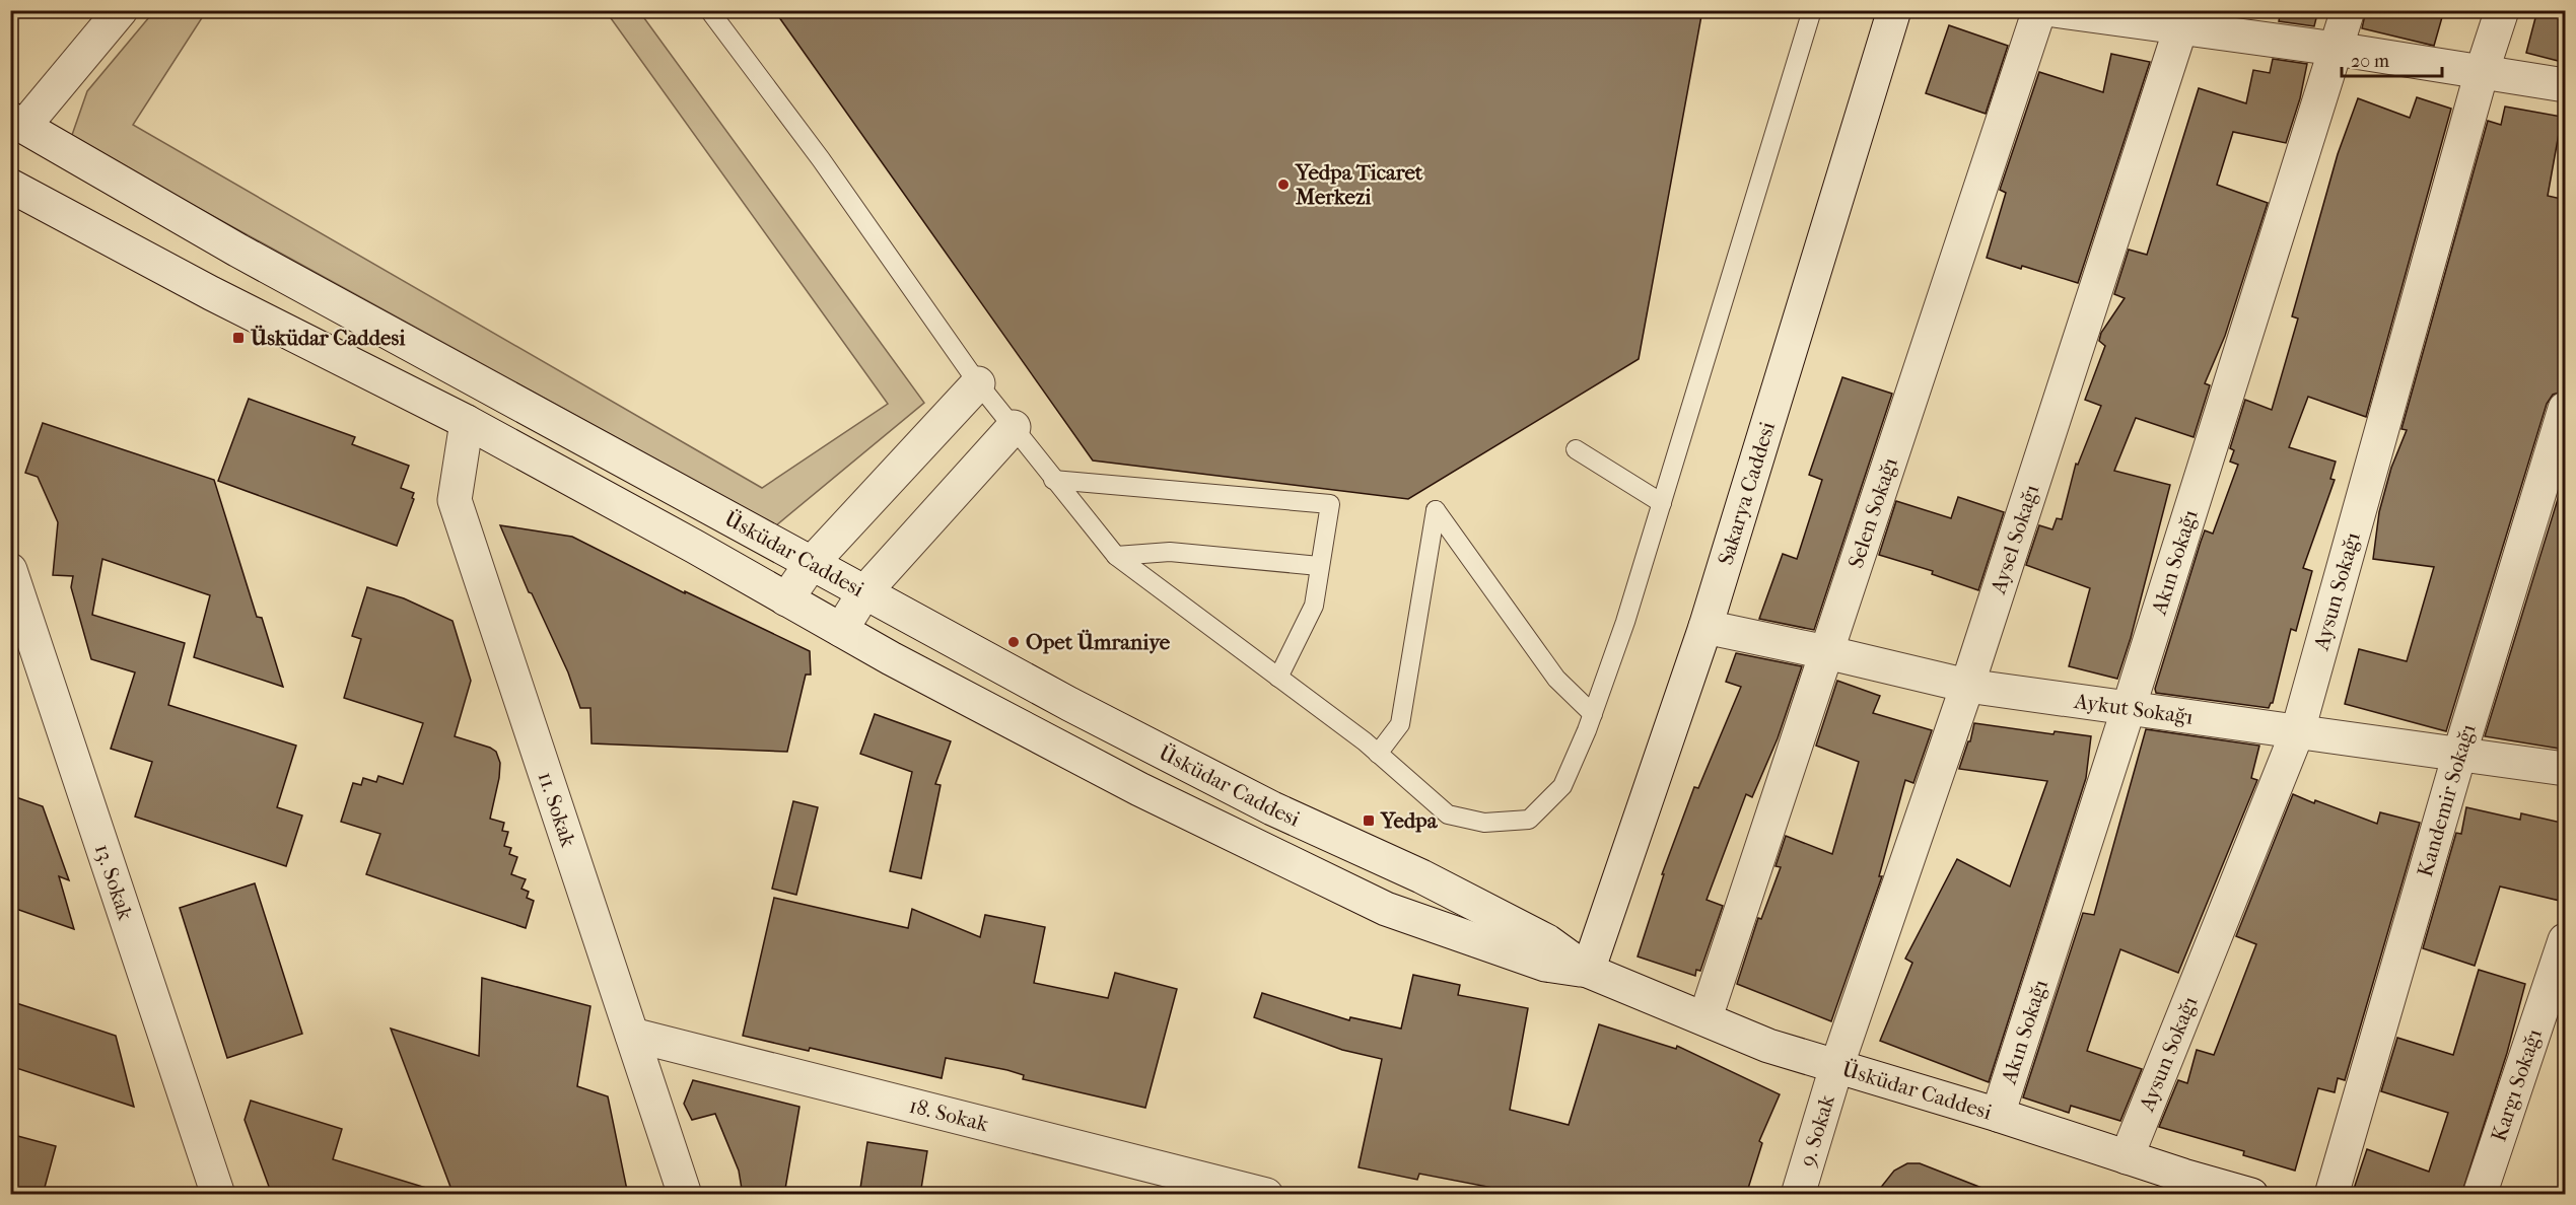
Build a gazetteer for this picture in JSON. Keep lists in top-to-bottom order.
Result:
{
  "streets": {
    "street": [
      "Sakarya Caddesi",
      "Selen Sokağı",
      "Aysel Sokağı",
      "Üsküdar Caddesi",
      "Akın Sokağı",
      "Aysun Sokağı",
      "Aykut Sokağı",
      "Kandemir Sokağı",
      "11. Sokak",
      "13. Sokak",
      "Kargı Sokağı",
      "18. Sokak",
      "9. Sokak"
    ]
  },
  "crossings": [
    ["Sakarya Caddesi", "Üsküdar Caddesi"],
    ["Sakarya Caddesi", "Aykut Sokağı"],
    ["Selen Sokağı", "Üsküdar Caddesi"],
    ["Selen Sokağı", "Aykut Sokağı"],
    ["Aysel Sokağı", "Üsküdar Caddesi"],
    ["Aysel Sokağı", "Aykut Sokağı"],
    ["Aysel Sokağı", "9. Sokak"],
    ["Üsküdar Caddesi", "Akın Sokağı"],
    ["Üsküdar Caddesi", "Aysun Sokağı"],
    ["Üsküdar Caddesi", "11. Sokak"],
    ["Üsküdar Caddesi", "9. Sokak"],
    ["Akın Sokağı", "Aykut Sokağı"],
    ["Aysun Sokağı", "Aykut Sokağı"],
    ["Aykut Sokağı", "Kandemir Sokağı"],
    ["11. Sokak", "18. Sokak"]
  ],
  "places": {
    "other": ["Yedpa Ticaret Merkezi", "Opet Ümraniye"],
    "transit": ["Üsküdar Caddesi", "Yedpa"]
  },
  "scale_bar": "20 m"
}
